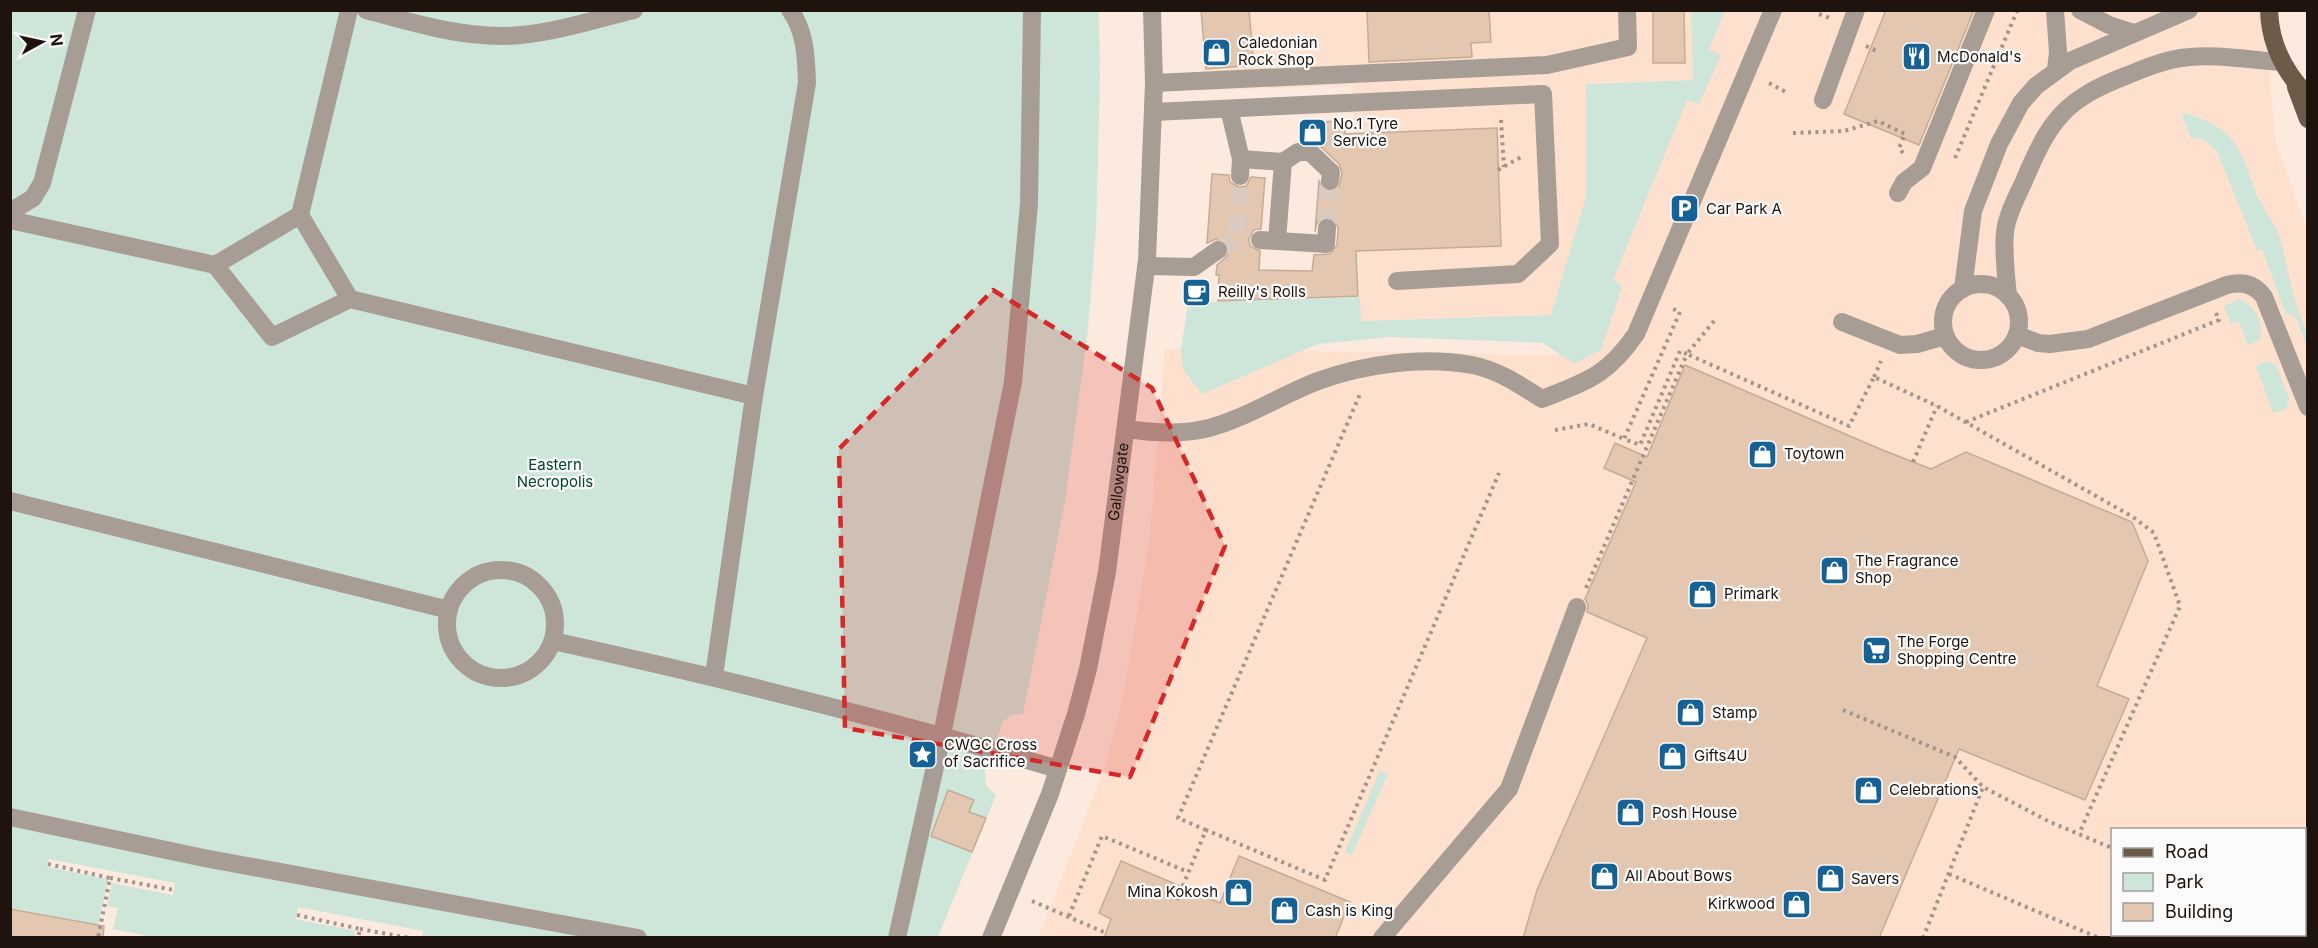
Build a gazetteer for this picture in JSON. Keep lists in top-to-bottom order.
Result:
{
  "streets": {
    "street": ["Gallowgate"]
  },
  "parks": ["Eastern Necropolis"],
  "places": {
    "shop": [
      "Caledonian Rock Shop",
      "No.1 Tyre Service",
      "Toytown",
      "The Fragrance Shop",
      "Primark",
      "Stamp",
      "Gifts4U",
      "Celebrations",
      "Posh House",
      "All About Bows",
      "Savers",
      "Mina Kokosh",
      "Kirkwood",
      "Cash is King"
    ],
    "restaurant": ["McDonald's"],
    "parking": ["Car Park A"],
    "cafe": ["Reilly's Rolls"],
    "supermarket": ["The Forge Shopping Centre"],
    "place": ["CWGC Cross of Sacrifice"]
  },
  "legend": ["Road", "Park", "Building"],
  "north": "right"
}
